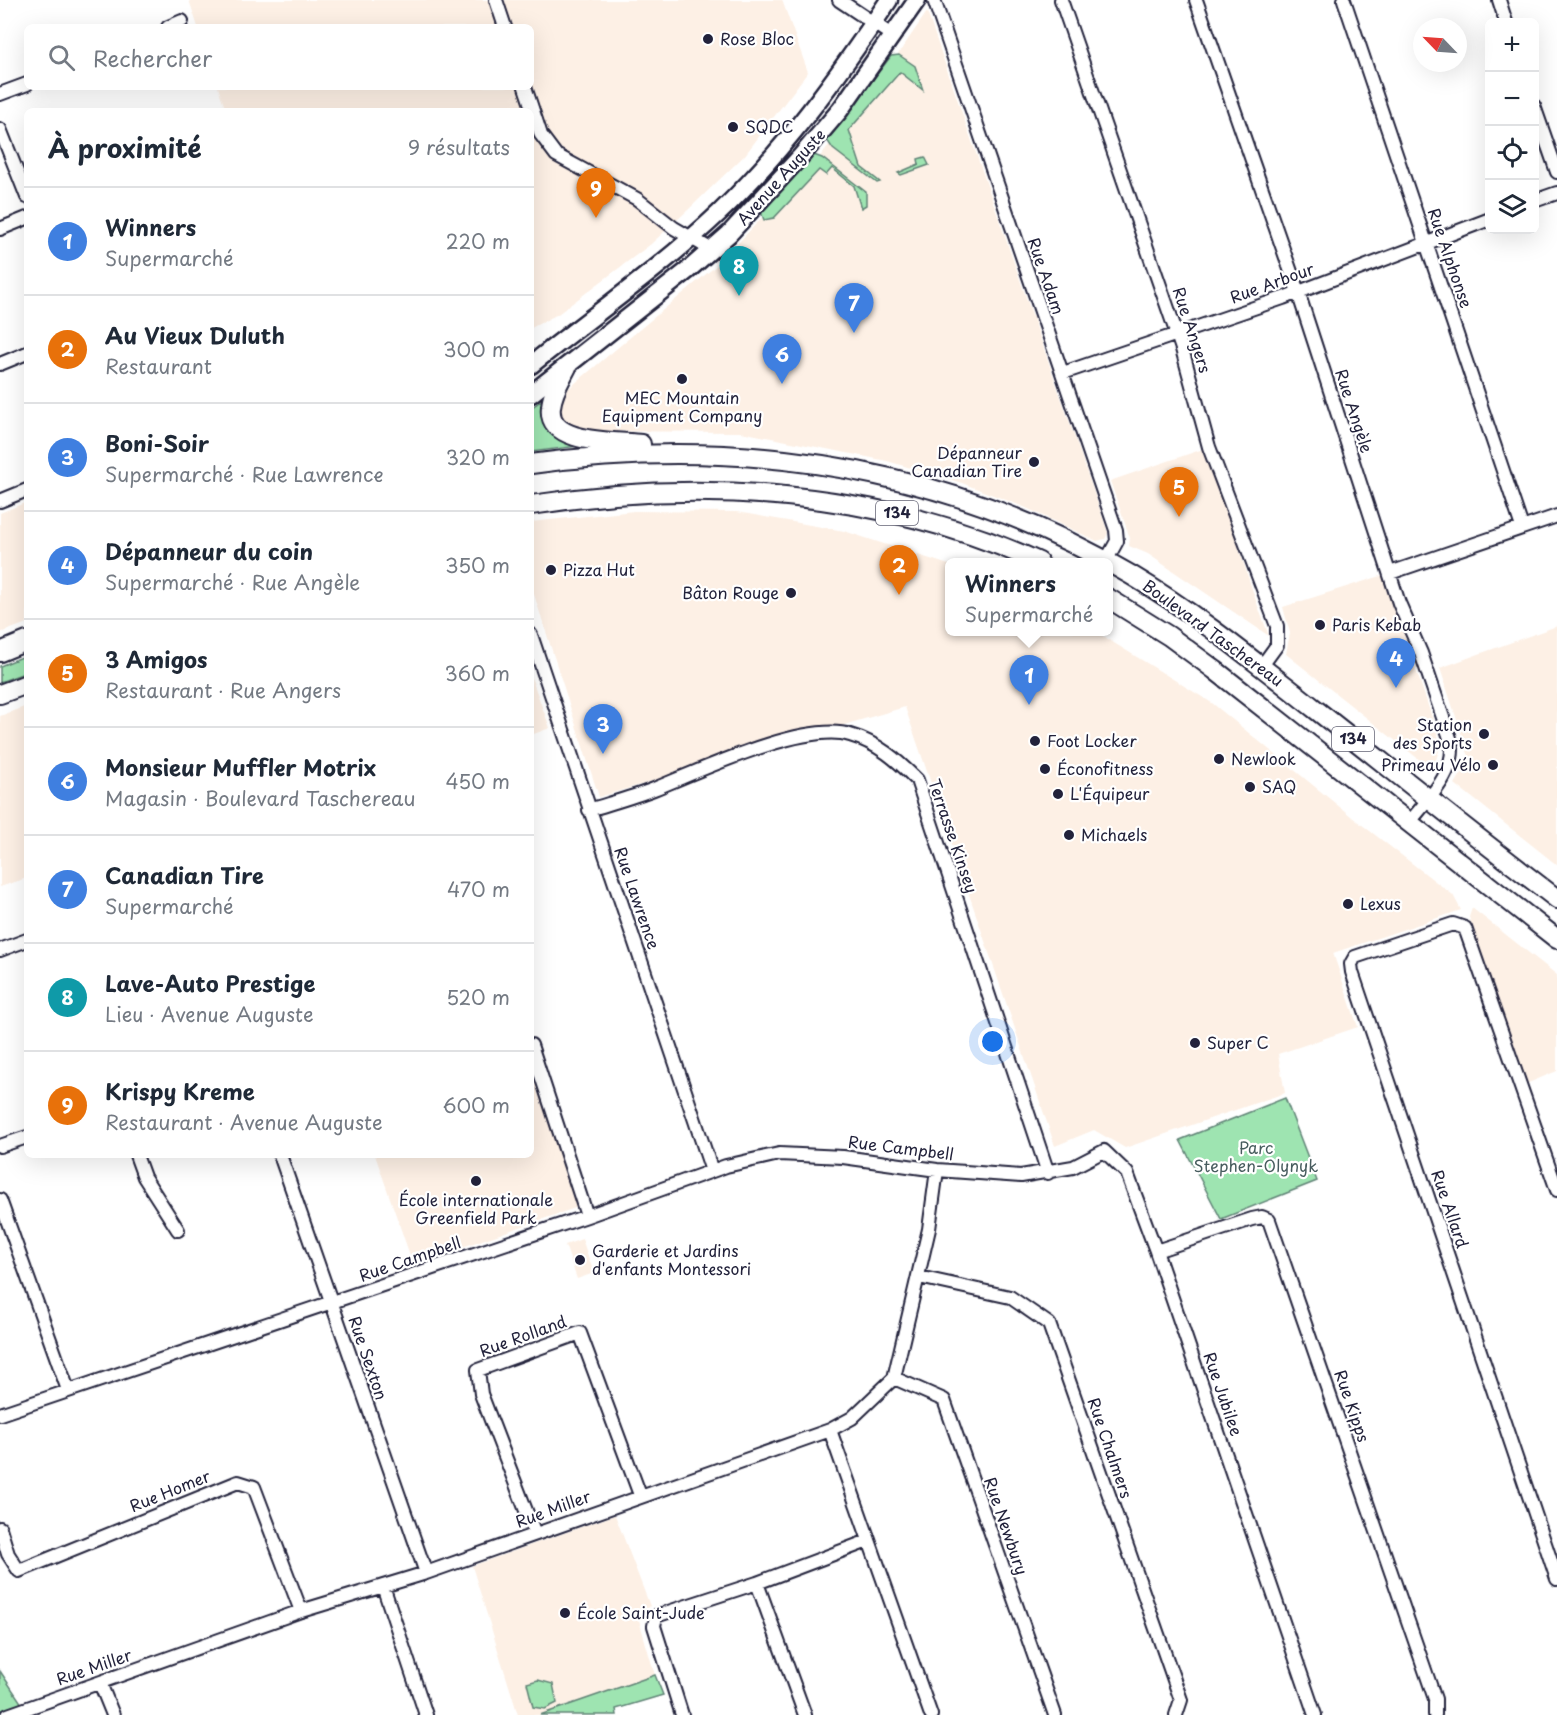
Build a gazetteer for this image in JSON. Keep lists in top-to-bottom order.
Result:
{
  "streets": {
    "main road": ["Avenue Auguste", "134", "Boulevard Taschereau"],
    "street": [
      "Rue Alphonse",
      "Rue Adam",
      "Rue Arbour",
      "Rue Angers",
      "Rue Angèle",
      "Terrasse Kinsey",
      "Rue Lawrence",
      "Rue Campbell",
      "Rue Allard",
      "Rue Rolland",
      "Rue Sexton",
      "Rue Jubilee",
      "Rue Kipps",
      "Rue Chalmers",
      "Rue Homer",
      "Rue Miller",
      "Rue Newbury"
    ]
  },
  "crossings": [
    ["Rue Alphonse", "Rue Arbour"],
    ["Rue Adam", "Rue Arbour"],
    ["Rue Arbour", "Rue Angers"],
    ["Rue Arbour", "Rue Angèle"],
    ["Rue Angers", "Boulevard Taschereau"],
    ["Rue Angèle", "Boulevard Taschereau"],
    ["Terrasse Kinsey", "Rue Lawrence"],
    ["Terrasse Kinsey", "Rue Campbell"],
    ["Terrasse Kinsey", "Rue Jubilee"],
    ["Rue Lawrence", "Rue Campbell"],
    ["Rue Campbell", "Rue Sexton"],
    ["Rue Campbell", "Rue Jubilee"],
    ["Rue Rolland", "Rue Miller"],
    ["Rue Sexton", "Rue Miller"],
    ["Rue Jubilee", "Rue Kipps"],
    ["Rue Homer", "Rue Miller"],
    ["Rue Miller", "Rue Newbury"]
  ],
  "parks": ["Parc Stephen-Olynyk"],
  "places": [
    "Rose Bloc",
    "SQDC",
    "MEC Mountain Equipment Company",
    "Dépanneur Canadian Tire",
    "Pizza Hut",
    "Bâton Rouge",
    "Paris Kebab",
    "Station des Sports",
    "Foot Locker",
    "Newlook",
    "Primeau Vélo",
    "Éconofitness",
    "SAQ",
    "L'Équipeur",
    "Michaels",
    "Lexus",
    "Super C",
    "École internationale Greenfield Park",
    "Garderie et Jardins d'enfants Montessori",
    "École Saint-Jude"
  ],
  "north": "top left",
  "page": {
    "map_buttons": ["+", "−"],
    "search": "Rechercher",
    "heading": ["À proximité", "9 résultats"],
    "pins": [
      "9",
      "8",
      "7",
      "6",
      "5",
      "2",
      "4",
      "1",
      "3"
    ],
    "list": [
      {
        "mark": "1",
        "name": "Winners",
        "note": "Supermarché",
        "value": "220 m"
      },
      {
        "mark": "2",
        "name": "Au Vieux Duluth",
        "note": "Restaurant",
        "value": "300 m"
      },
      {
        "mark": "3",
        "name": "Boni-Soir",
        "note": "Supermarché · Rue Lawrence",
        "value": "320 m"
      },
      {
        "mark": "4",
        "name": "Dépanneur du coin",
        "note": "Supermarché · Rue Angèle",
        "value": "350 m"
      },
      {
        "mark": "5",
        "name": "3 Amigos",
        "note": "Restaurant · Rue Angers",
        "value": "360 m"
      },
      {
        "mark": "6",
        "name": "Monsieur Muffler Motrix",
        "note": "Magasin · Boulevard Taschereau",
        "value": "450 m"
      },
      {
        "mark": "7",
        "name": "Canadian Tire",
        "note": "Supermarché",
        "value": "470 m"
      },
      {
        "mark": "8",
        "name": "Lave-Auto Prestige",
        "note": "Lieu · Avenue Auguste",
        "value": "520 m"
      },
      {
        "mark": "9",
        "name": "Krispy Kreme",
        "note": "Restaurant · Avenue Auguste",
        "value": "600 m"
      }
    ],
    "popup": ["Winners", "Supermarché"]
  }
}
